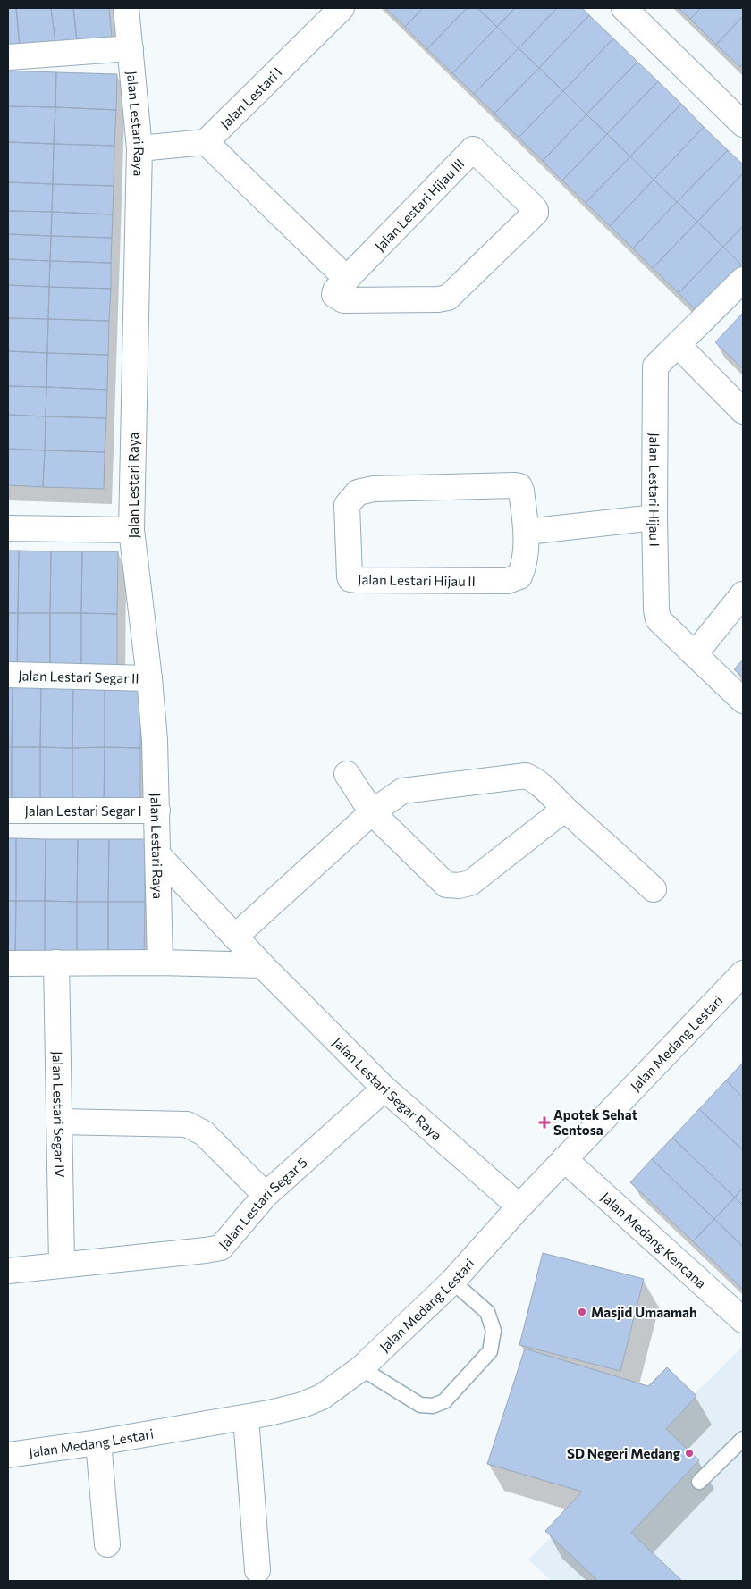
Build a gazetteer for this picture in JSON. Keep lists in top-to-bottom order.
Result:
{
  "streets": {
    "street": [
      "Jalan Lestari I",
      "Jalan Lestari Raya",
      "Jalan Lestari Hijau III",
      "Jalan Lestari Hijau I",
      "Jalan Lestari Hijau II",
      "Jalan Lestari Segar II",
      "Jalan Lestari Segar I",
      "Jalan Medang Lestari",
      "Jalan Lestari Segar Raya",
      "Jalan Lestari Segar IV",
      "Jalan Lestari Segar 5",
      "Jalan Medang Kencana"
    ]
  },
  "crossings": [
    ["Jalan Lestari Raya", "Jalan Lestari Segar II"],
    ["Jalan Lestari Raya", "Jalan Lestari Segar I"],
    ["Jalan Lestari Raya", "Jalan Lestari Segar Raya"],
    ["Jalan Medang Lestari", "Jalan Lestari Segar Raya"],
    ["Jalan Medang Lestari", "Jalan Medang Kencana"],
    ["Jalan Lestari Segar Raya", "Jalan Lestari Segar 5"],
    ["Jalan Lestari Segar IV", "Jalan Lestari Segar 5"]
  ],
  "places": {
    "health": ["Apotek Sehat Sentosa"],
    "other": ["Masjid Umaamah", "SD Negeri Medang"]
  }
}
